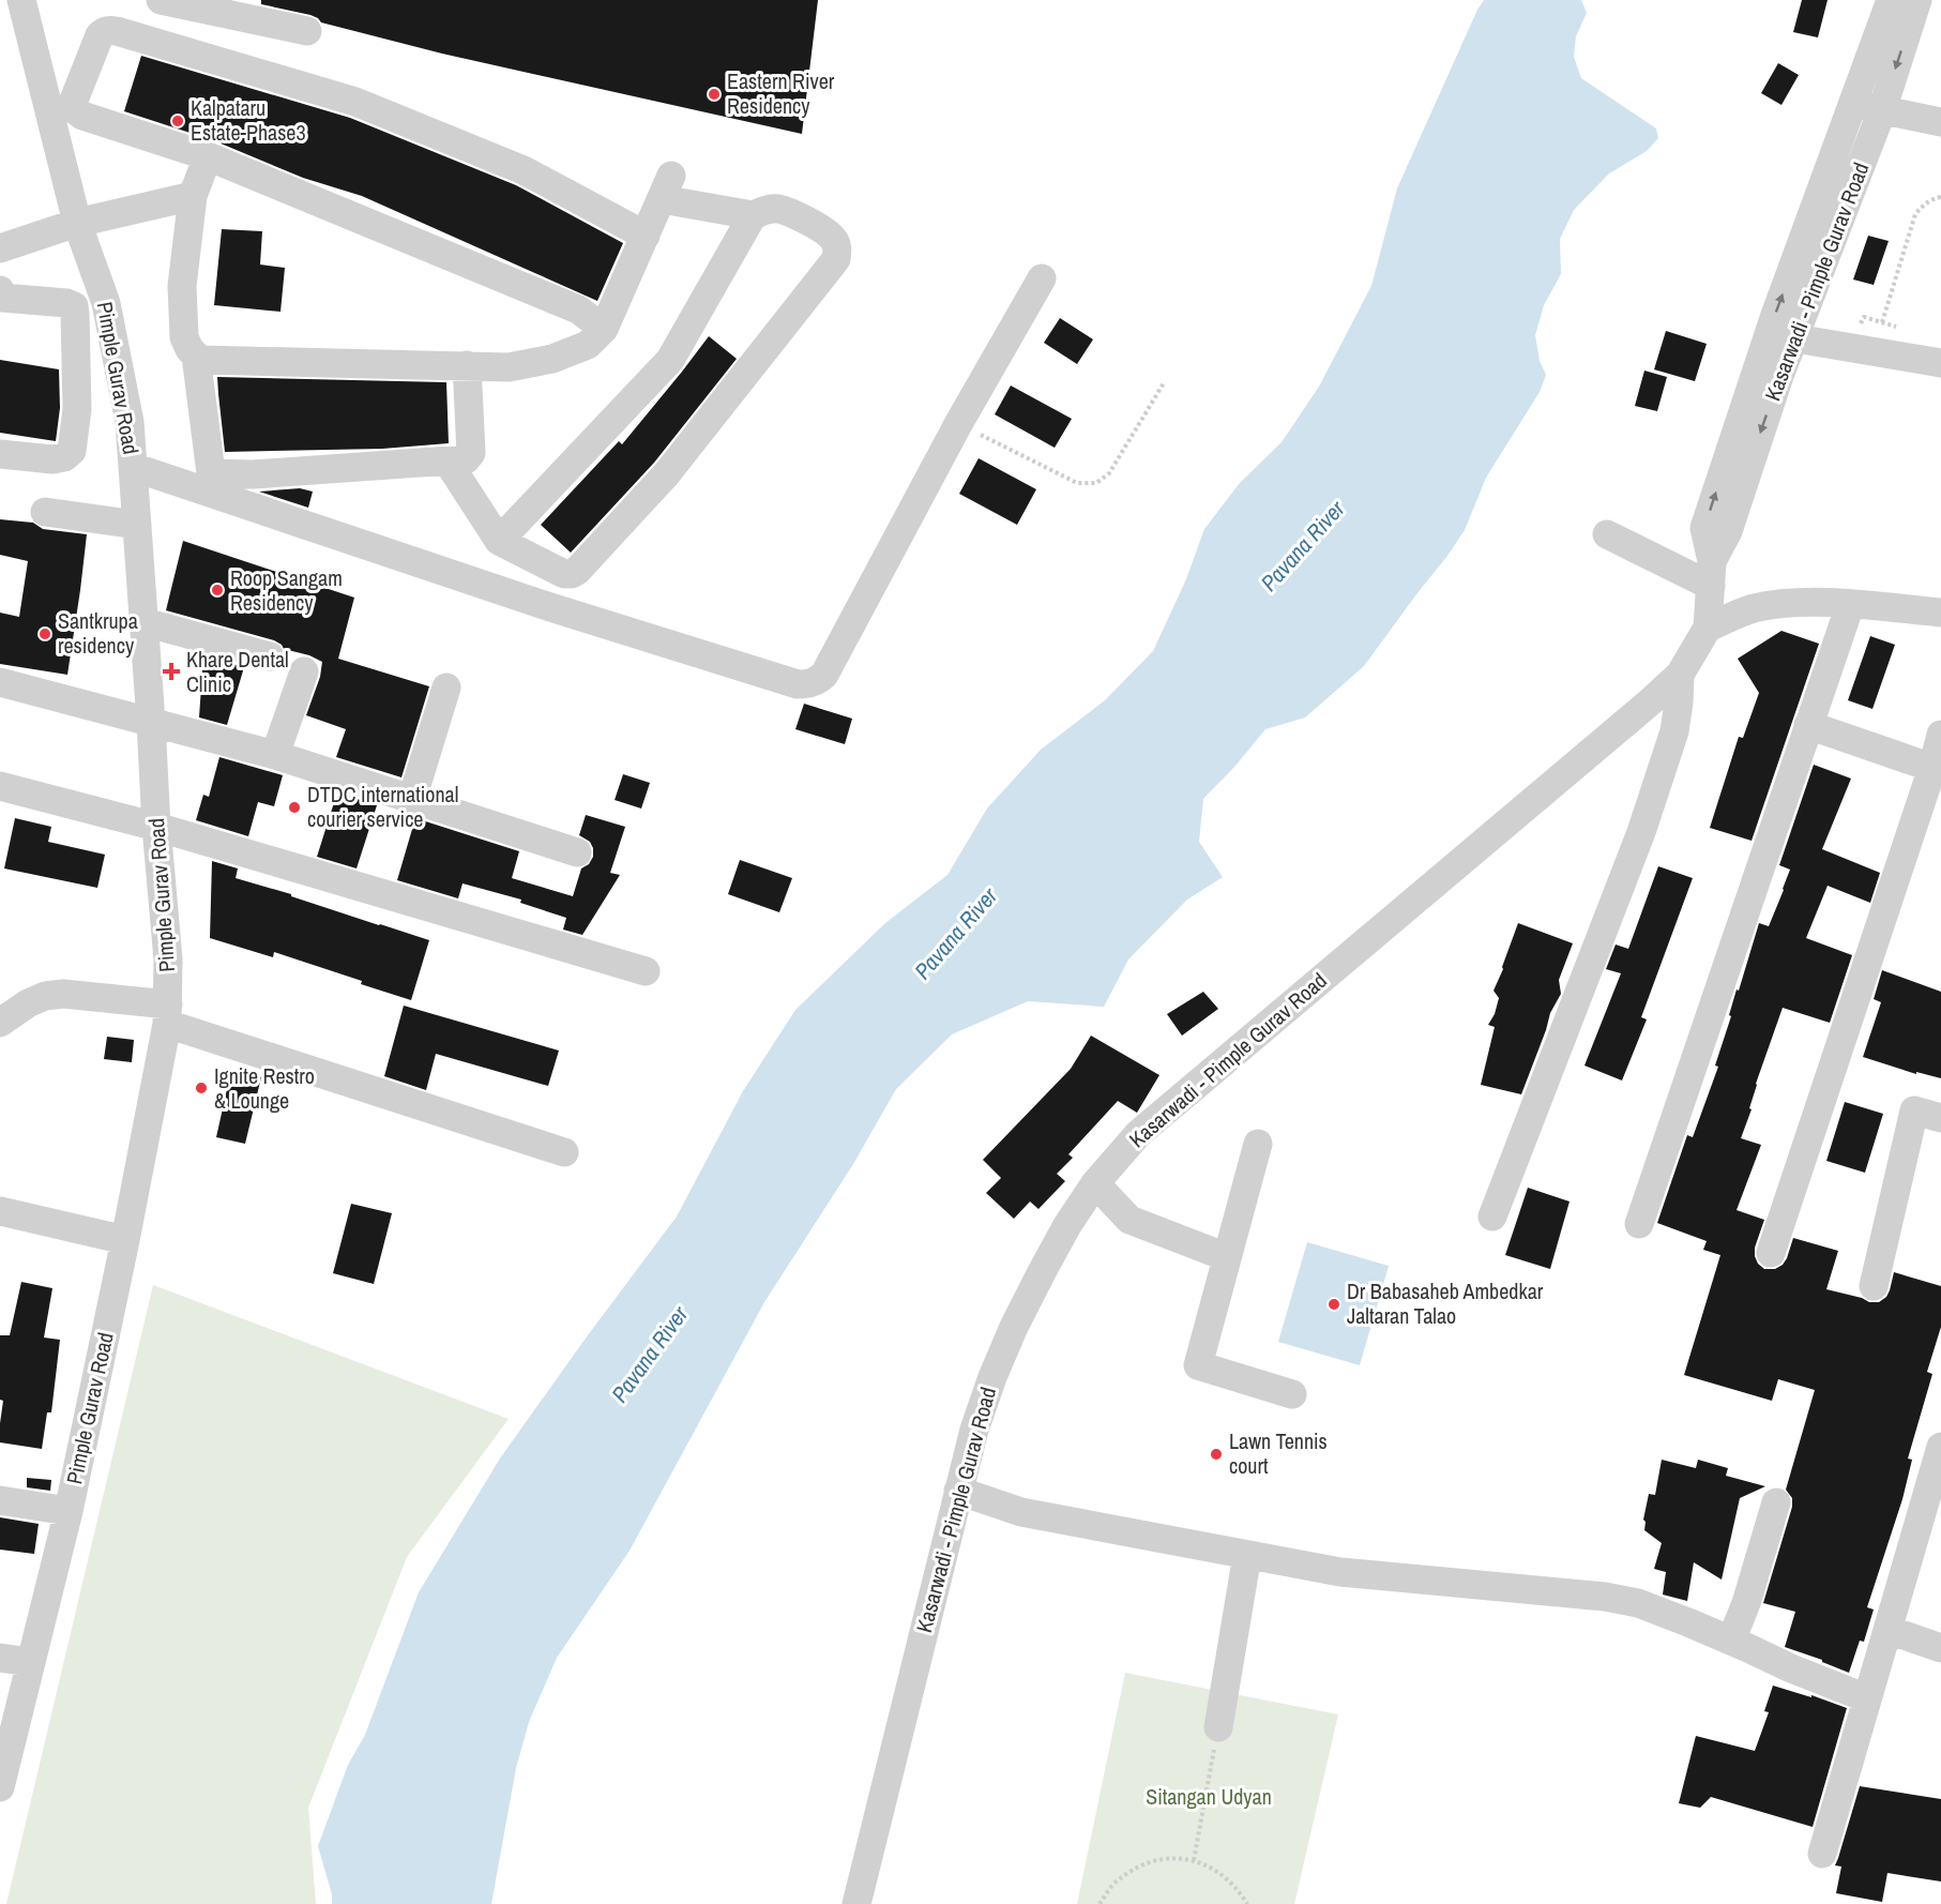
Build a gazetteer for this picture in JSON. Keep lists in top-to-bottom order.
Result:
{
  "streets": {
    "street": ["Kasarwadi - Pimple Gurav Road", "Pimple Gurav Road"]
  },
  "water": ["Pavana River"],
  "parks": ["Sitangan Udyan"],
  "places": {
    "other": [
      "Eastern River Residency",
      "Kalpataru Estate-Phase3",
      "Roop Sangam Residency",
      "Santkrupa residency",
      "DTDC international courier service",
      "Ignite Restro & Lounge",
      "Dr Babasaheb Ambedkar Jaltaran Talao",
      "Lawn Tennis court"
    ],
    "health": ["Khare Dental Clinic"]
  }
}
